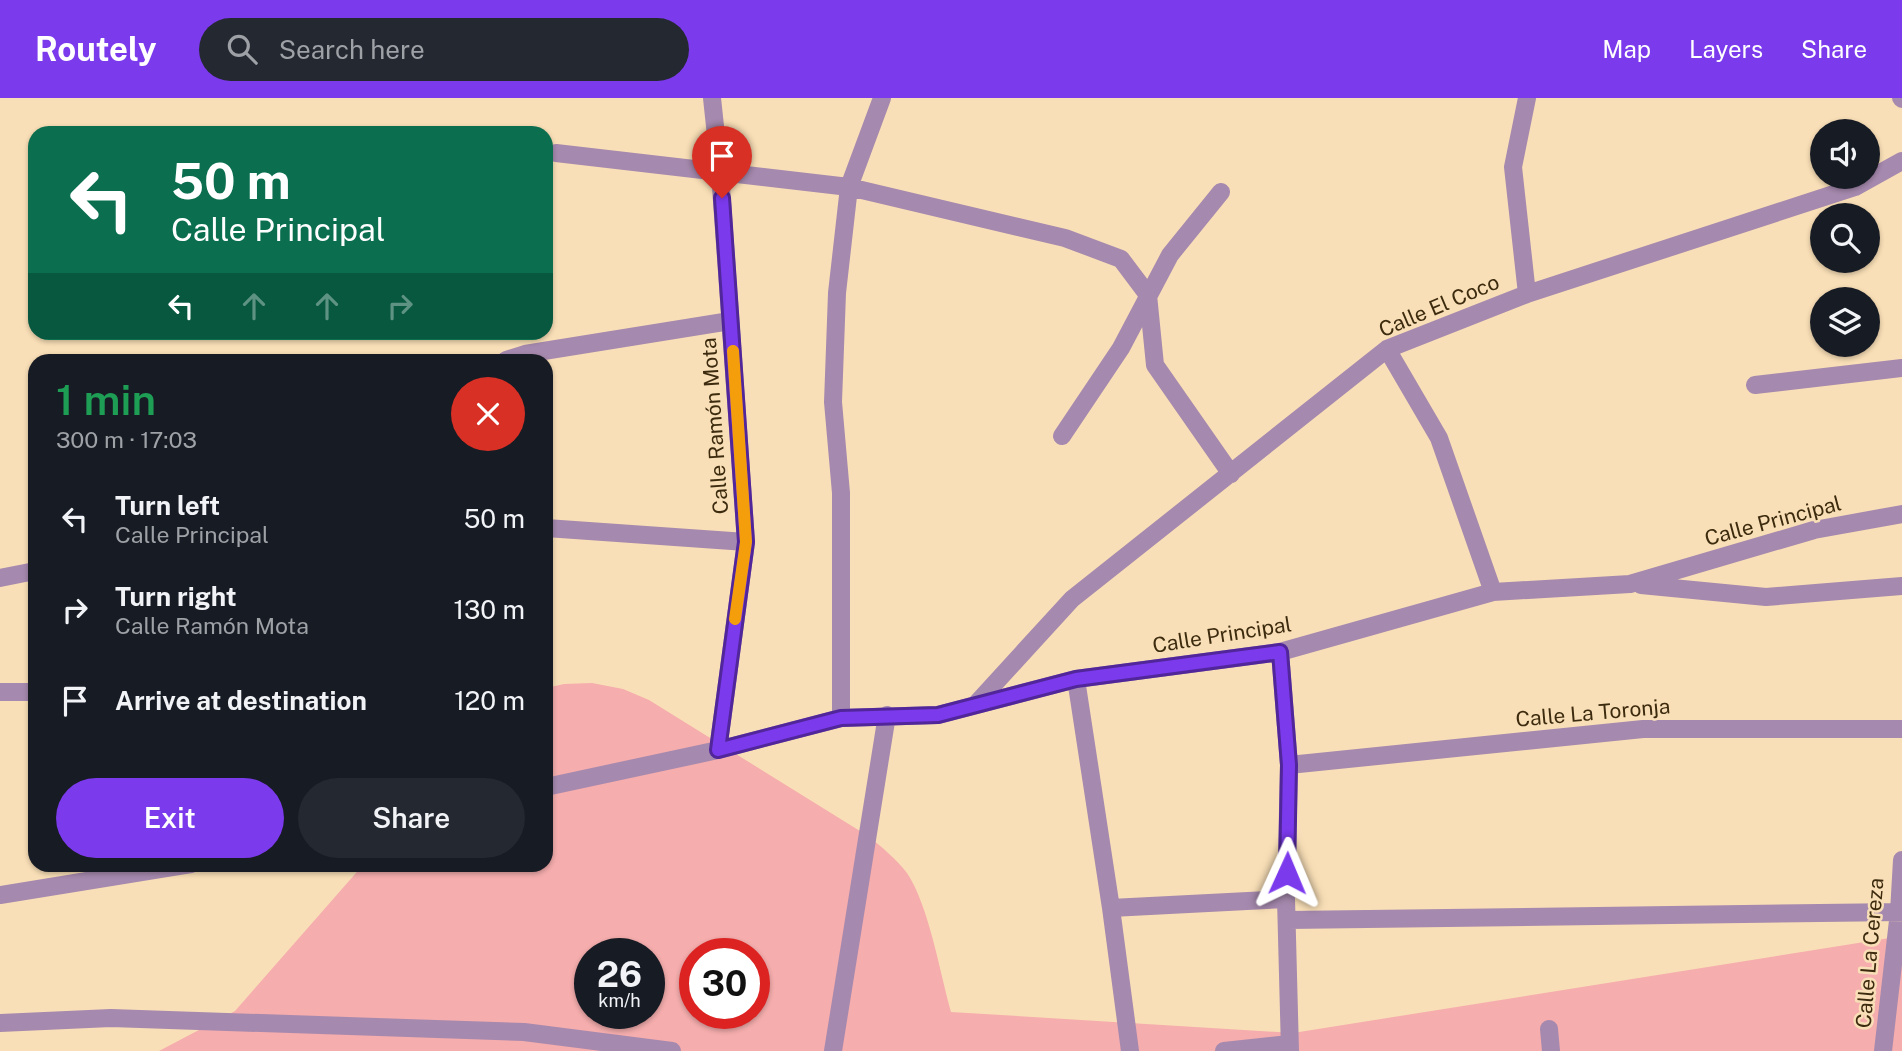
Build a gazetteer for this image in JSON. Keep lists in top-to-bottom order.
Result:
{
  "streets": {
    "street": [
      "Calle El Coco",
      "Calle Ramón Mota",
      "Calle Principal",
      "Calle La Toronja",
      "Calle La Cereza"
    ]
  },
  "crossings": [
    ["Calle El Coco", "Calle Principal"],
    ["Calle Ramón Mota", "Calle Principal"]
  ],
  "page": {
    "header": "Routely",
    "search": "Search here",
    "nav": ["Map", "Layers", "Share"],
    "turn": ["50 m", "Calle Principal"],
    "heading": ["1 min", "300 m · 17:03"],
    "list": [
      {
        "name": "Turn left",
        "note": "Calle Principal",
        "value": "50 m"
      },
      {
        "name": "Turn right",
        "note": "Calle Ramón Mota",
        "value": "130 m"
      },
      {
        "name": "Arrive at destination",
        "value": "120 m"
      }
    ],
    "buttons": ["Exit", "Share"],
    "speed": "26 km/h",
    "limit": "30"
  }
}
